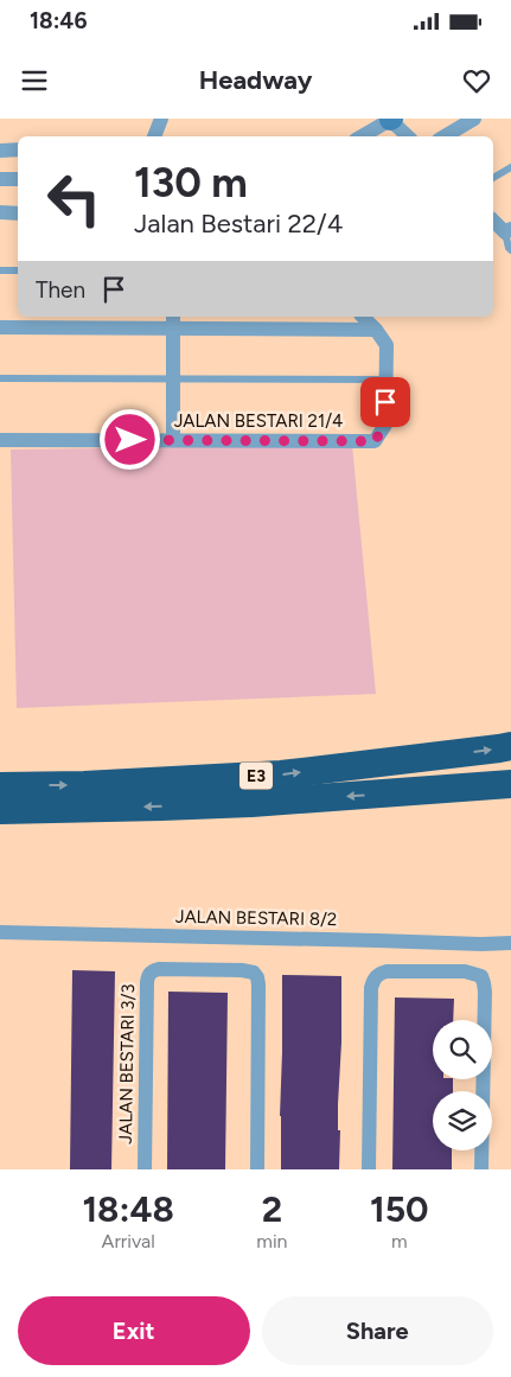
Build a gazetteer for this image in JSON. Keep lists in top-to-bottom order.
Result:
{
  "streets": {
    "highway": ["E3"],
    "street": ["JALAN BESTARI 21/4", "JALAN BESTARI 8/2", "JALAN BESTARI 3/3"]
  },
  "page": {
    "status": "18:46",
    "header": "Headway",
    "turn": ["130 m", "Jalan Bestari 22/4"],
    "then": "Then",
    "eta": [
      "18:48",
      "Arrival",
      "2",
      "min",
      "150",
      "m"
    ],
    "buttons": ["Exit", "Share"]
  }
}
